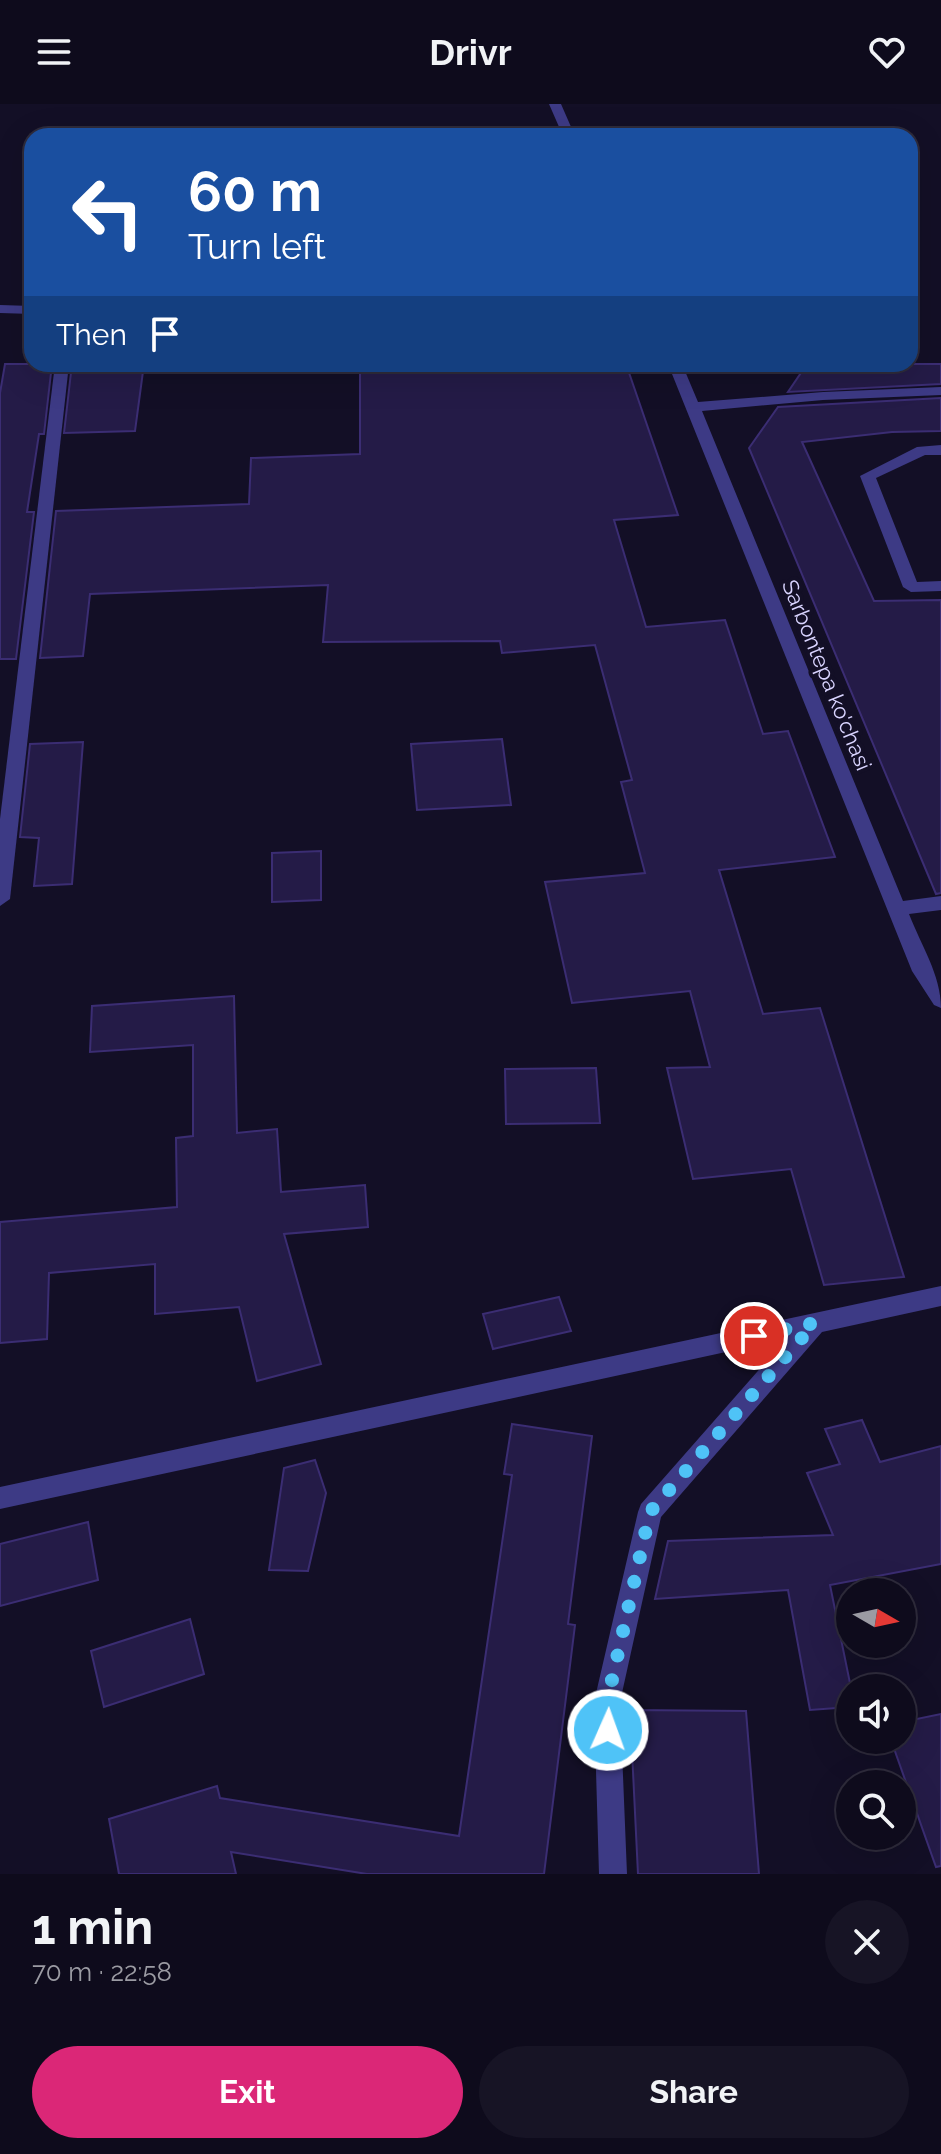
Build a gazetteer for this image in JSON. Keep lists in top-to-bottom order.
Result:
{
  "streets": {
    "street": ["Sarbontepa ko'chasi"]
  },
  "north": "right",
  "page": {
    "header": "Drivr",
    "turn": ["60 m", "Turn left"],
    "then": "Then",
    "heading": ["1 min", "70 m · 22:58"],
    "buttons": ["Exit", "Share"]
  }
}
